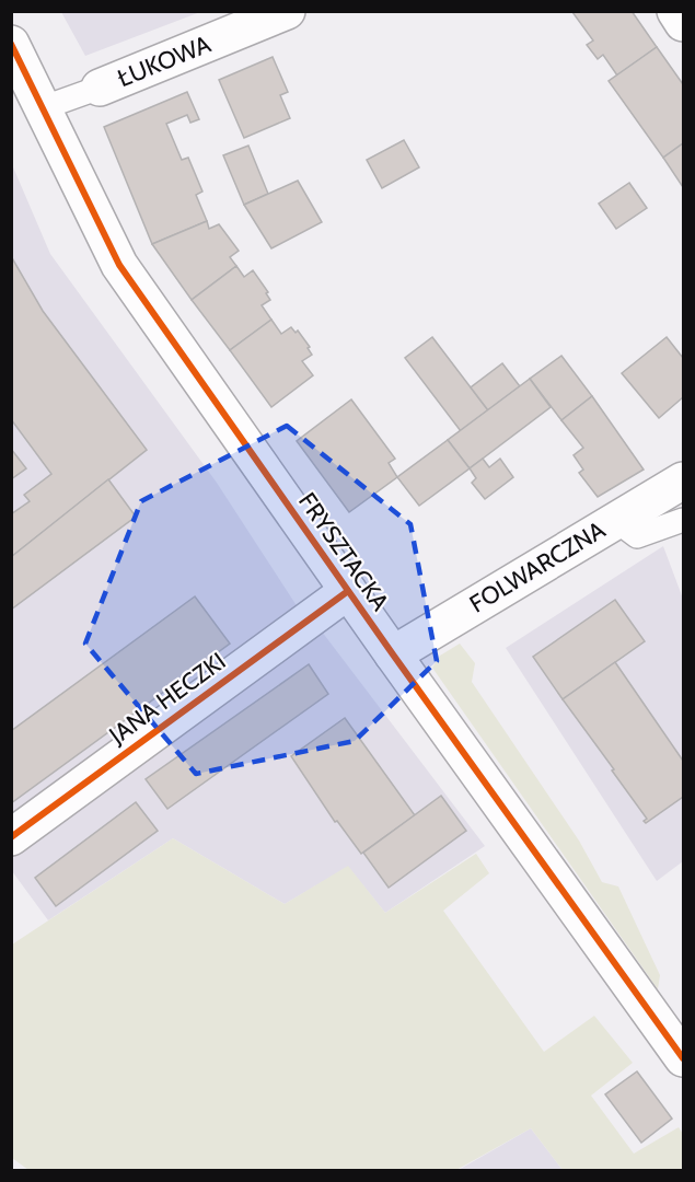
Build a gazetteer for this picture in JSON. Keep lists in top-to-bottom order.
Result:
{
  "streets": {
    "street": [
      "ŁUKOWA",
      "FRYSZTACKA",
      "FOLWARCZNA",
      "JANA HECZKI"
    ]
  },
  "crossings": [
    ["ŁUKOWA", "FRYSZTACKA"],
    ["FRYSZTACKA", "FOLWARCZNA"],
    ["FRYSZTACKA", "JANA HECZKI"]
  ]
}
